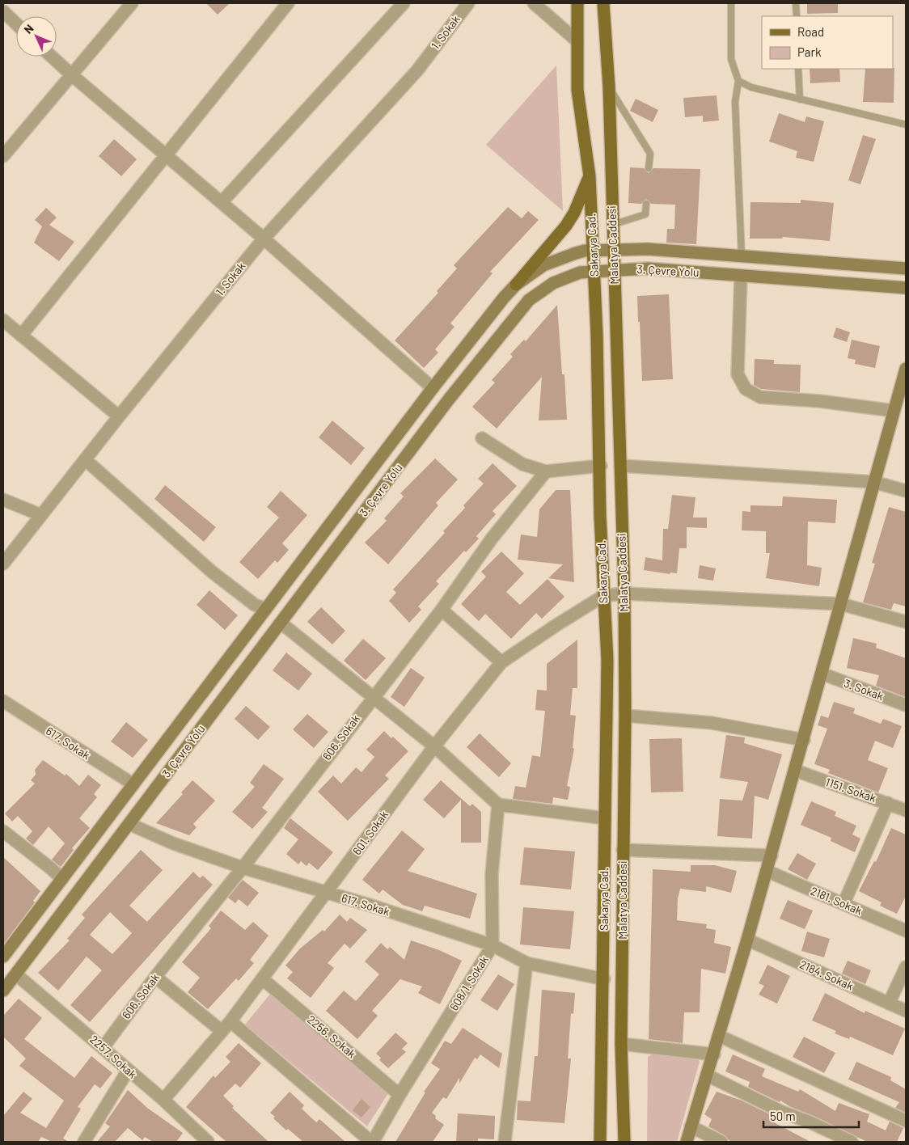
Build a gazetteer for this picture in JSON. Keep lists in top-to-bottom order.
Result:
{
  "streets": {
    "main road": ["Sakarya Cad.", "Malatya Caddesi", "3. Çevre Yolu"],
    "street": [
      "1. Sokak",
      "3. Sokak",
      "606. Sokak",
      "617. Sokak",
      "1151. Sokak",
      "601. Sokak",
      "2181. Sokak",
      "2184. Sokak",
      "608/1. Sokak",
      "2256. Sokak",
      "2257. Sokak"
    ]
  },
  "crossings": [
    ["Sakarya Cad.", "3. Çevre Yolu"],
    ["Sakarya Cad.", "617. Sokak"],
    ["Sakarya Cad.", "601. Sokak"],
    ["Malatya Caddesi", "3. Çevre Yolu"],
    ["3. Çevre Yolu", "617. Sokak"],
    ["3. Çevre Yolu", "2257. Sokak"],
    ["606. Sokak", "617. Sokak"],
    ["606. Sokak", "2257. Sokak"],
    ["617. Sokak", "601. Sokak"],
    ["617. Sokak", "608/1. Sokak"],
    ["601. Sokak", "2256. Sokak"],
    ["601. Sokak", "2257. Sokak"],
    ["608/1. Sokak", "2256. Sokak"]
  ],
  "legend": ["Road", "Park"],
  "scale_bar": "50 m",
  "north": "top left"
}
